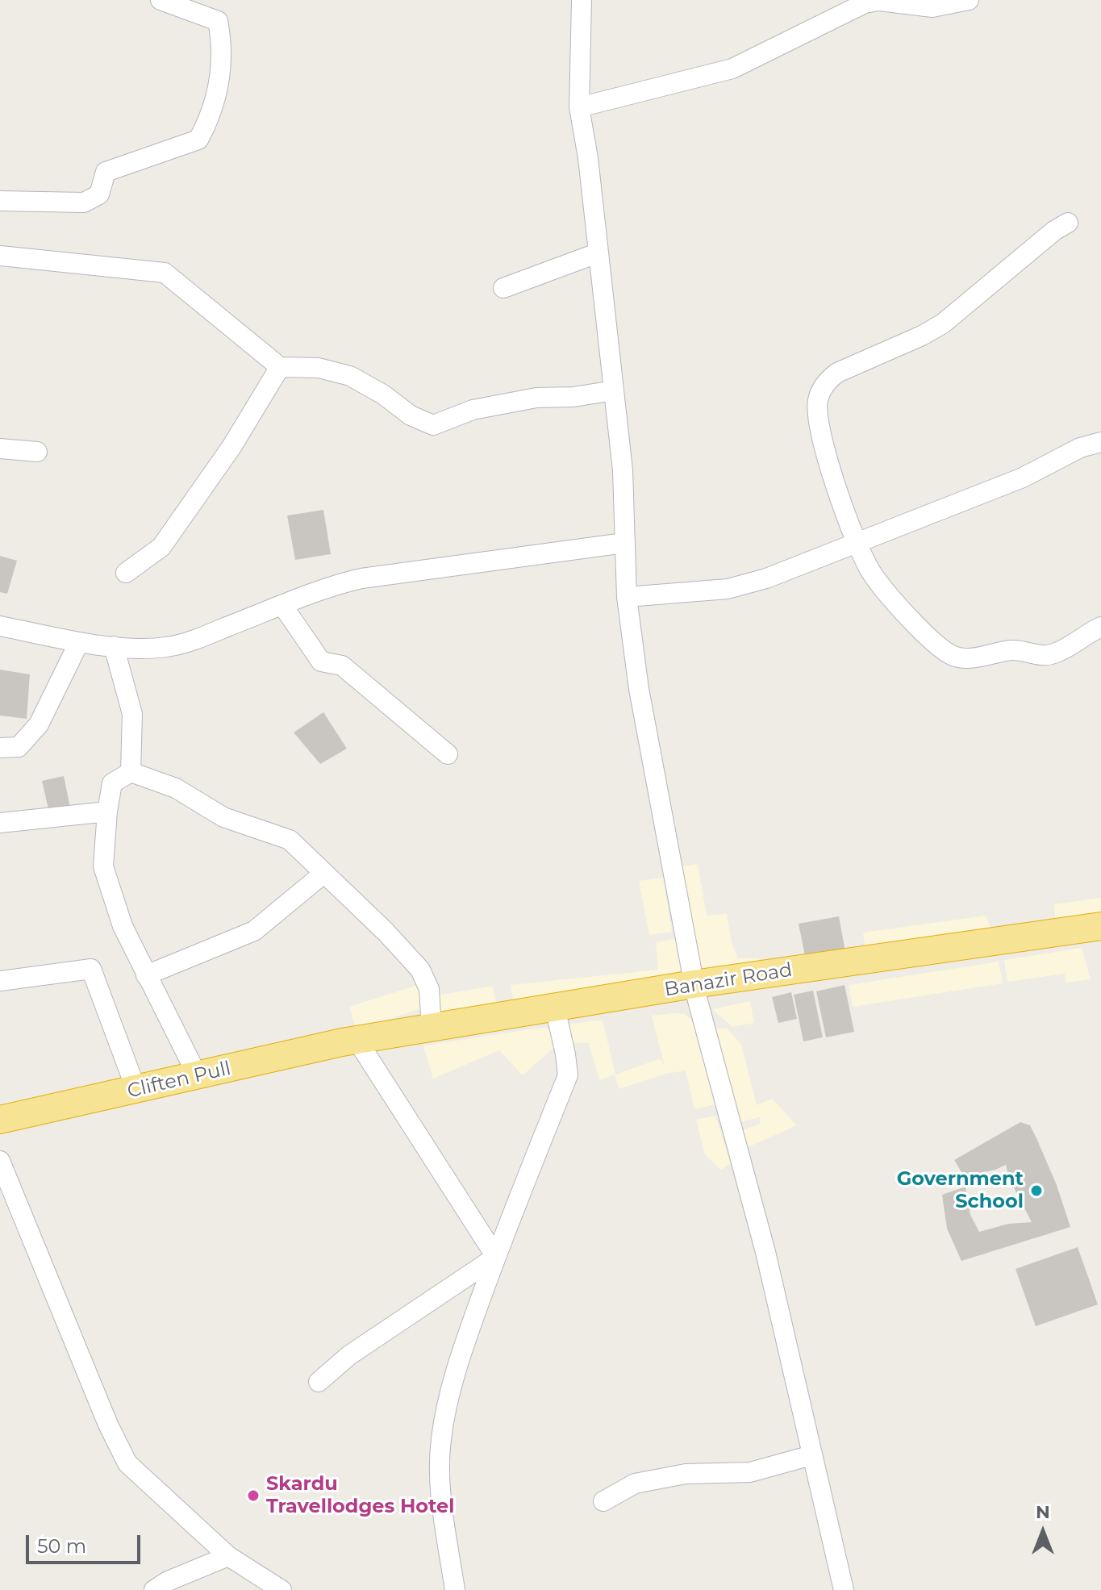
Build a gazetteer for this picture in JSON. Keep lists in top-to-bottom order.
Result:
{
  "streets": {
    "highway": ["Banazir Road", "Cliften Pull"]
  },
  "crossings": [
    ["Banazir Road", "Cliften Pull"]
  ],
  "places": ["Government School", "Skardu Travellodges Hotel"],
  "scale_bar": "50 m",
  "north": "top"
}
